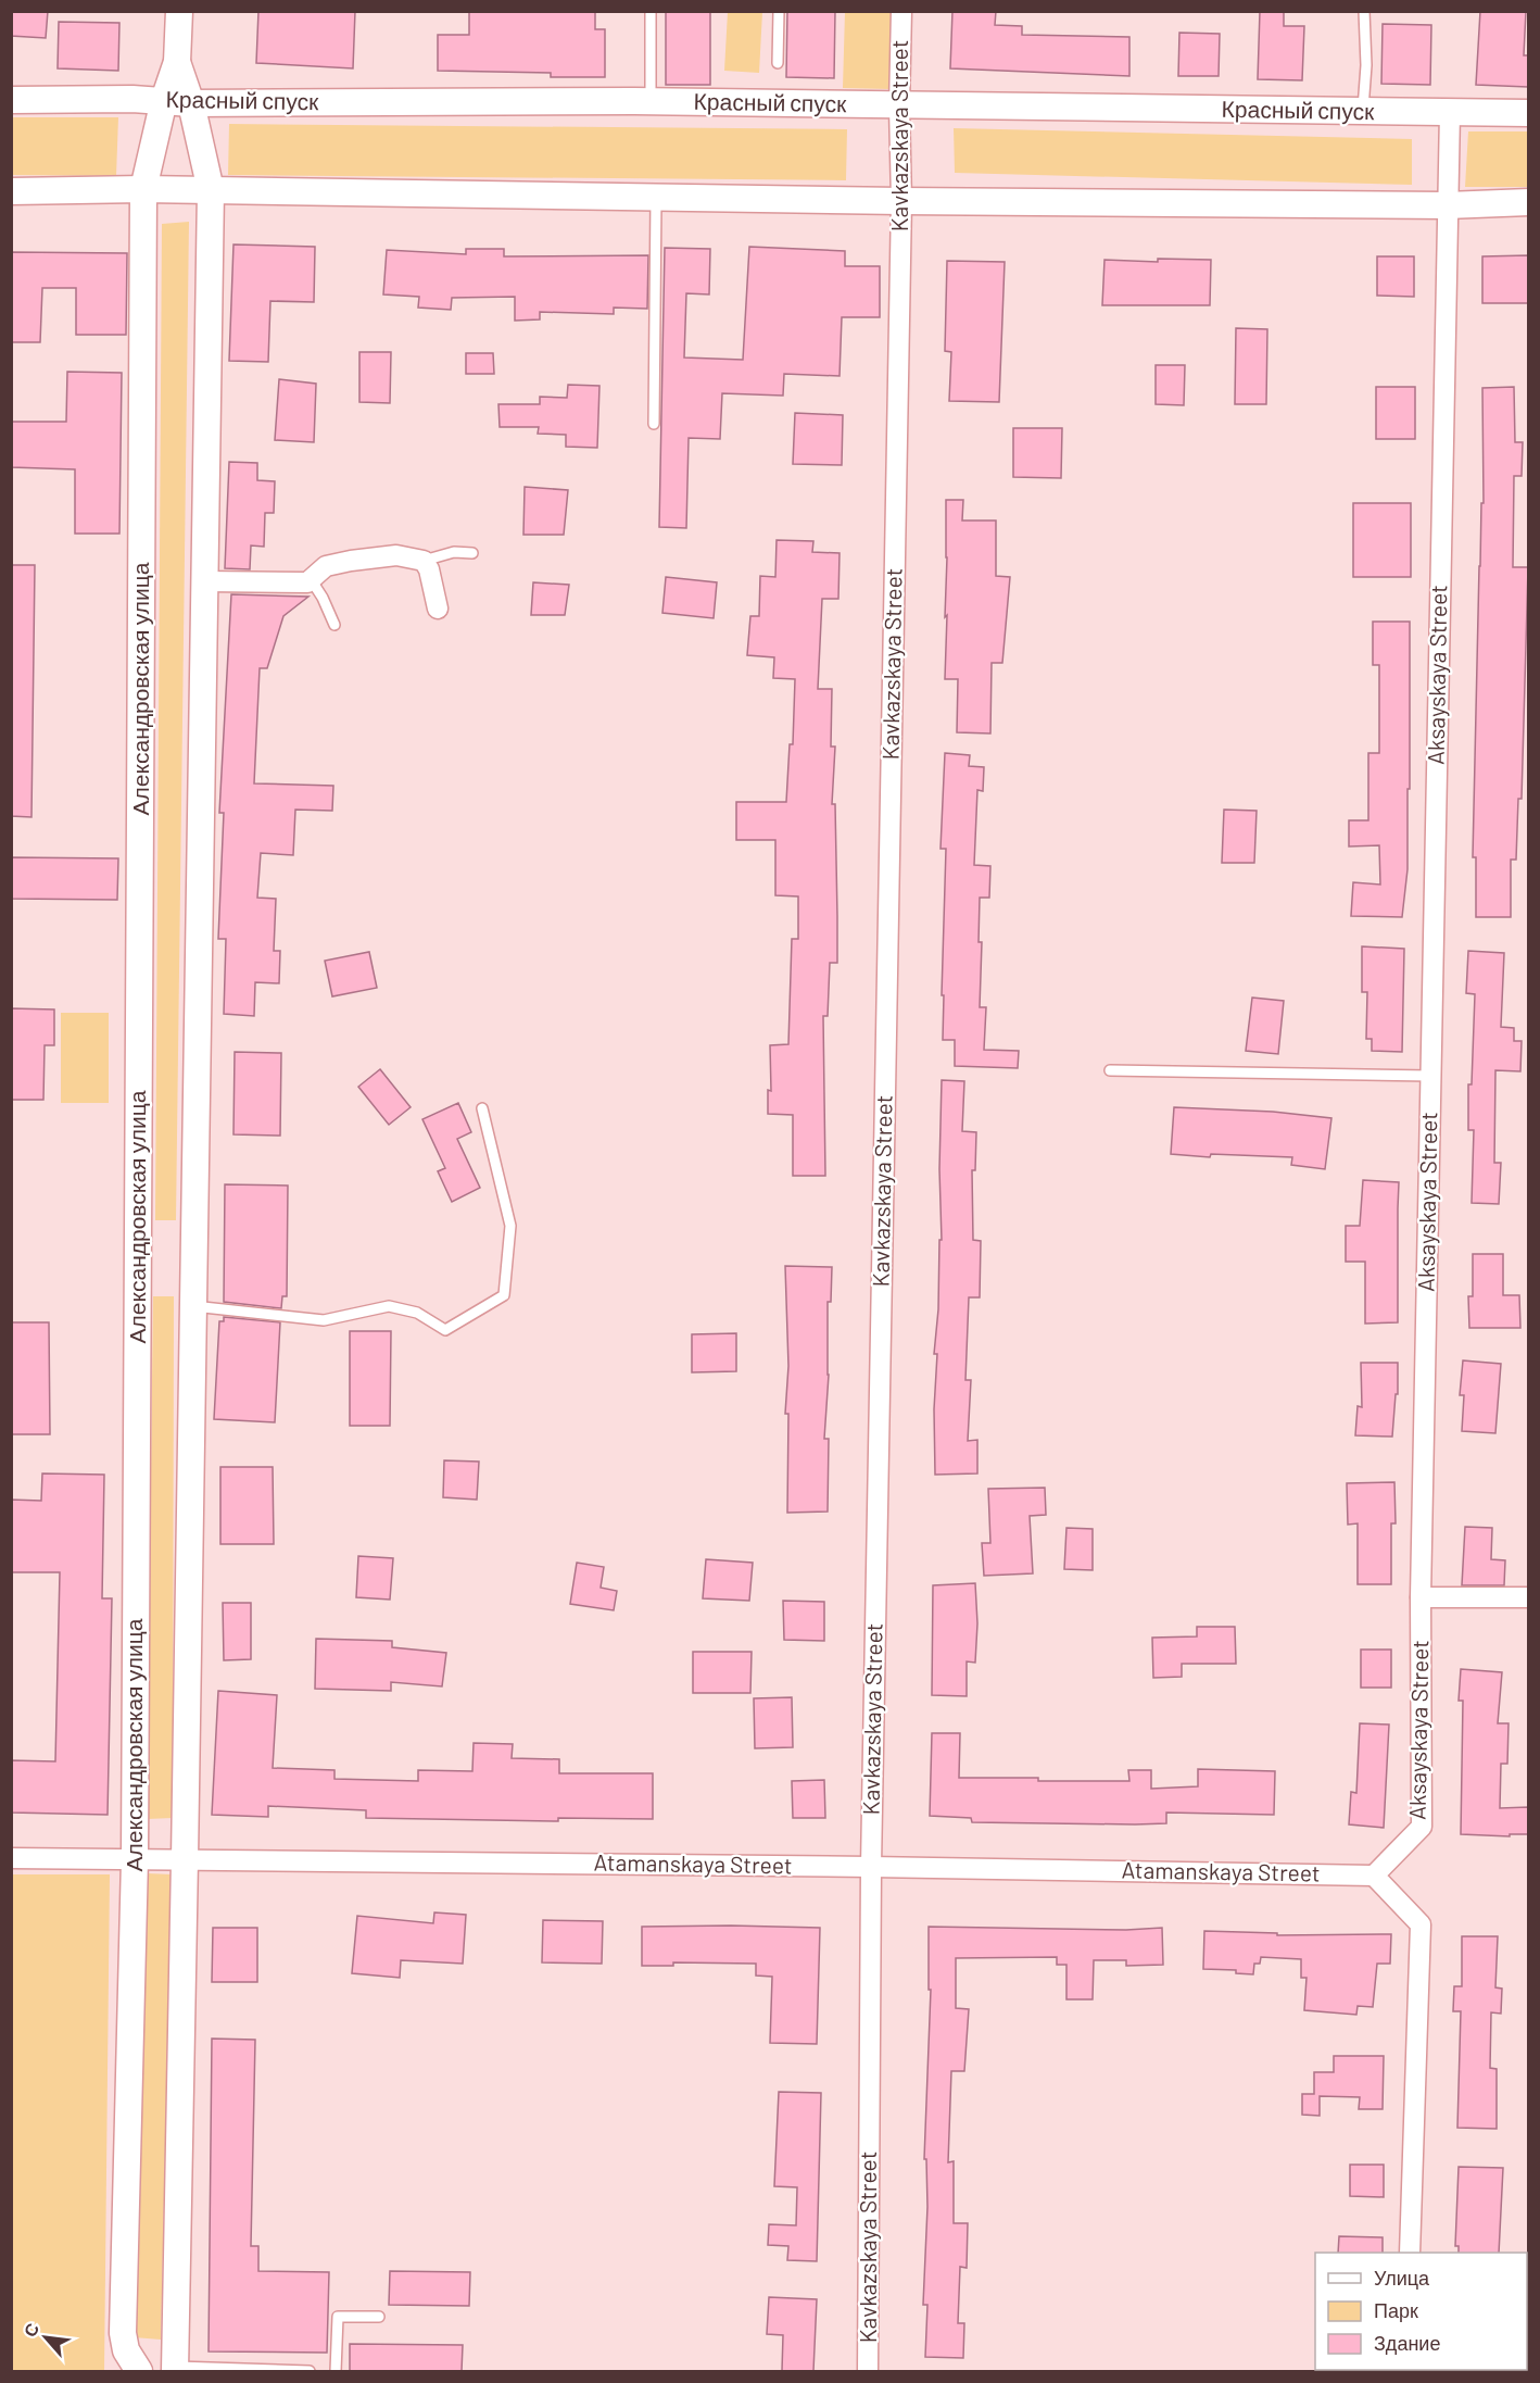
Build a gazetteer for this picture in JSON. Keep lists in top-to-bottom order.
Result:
{
  "streets": {
    "street": [
      "Красный спуск",
      "Kavkazskaya Street",
      "Aksayskaya Street",
      "Александровская улица",
      "Atamanskaya Street"
    ]
  },
  "crossings": [
    ["Красный спуск", "Kavkazskaya Street"],
    ["Красный спуск", "Aksayskaya Street"],
    ["Красный спуск", "Александровская улица"],
    ["Kavkazskaya Street", "Atamanskaya Street"],
    ["Aksayskaya Street", "Atamanskaya Street"],
    ["Александровская улица", "Atamanskaya Street"]
  ],
  "legend": ["Улица", "Парк", "Здание"],
  "north": "top left"
}
